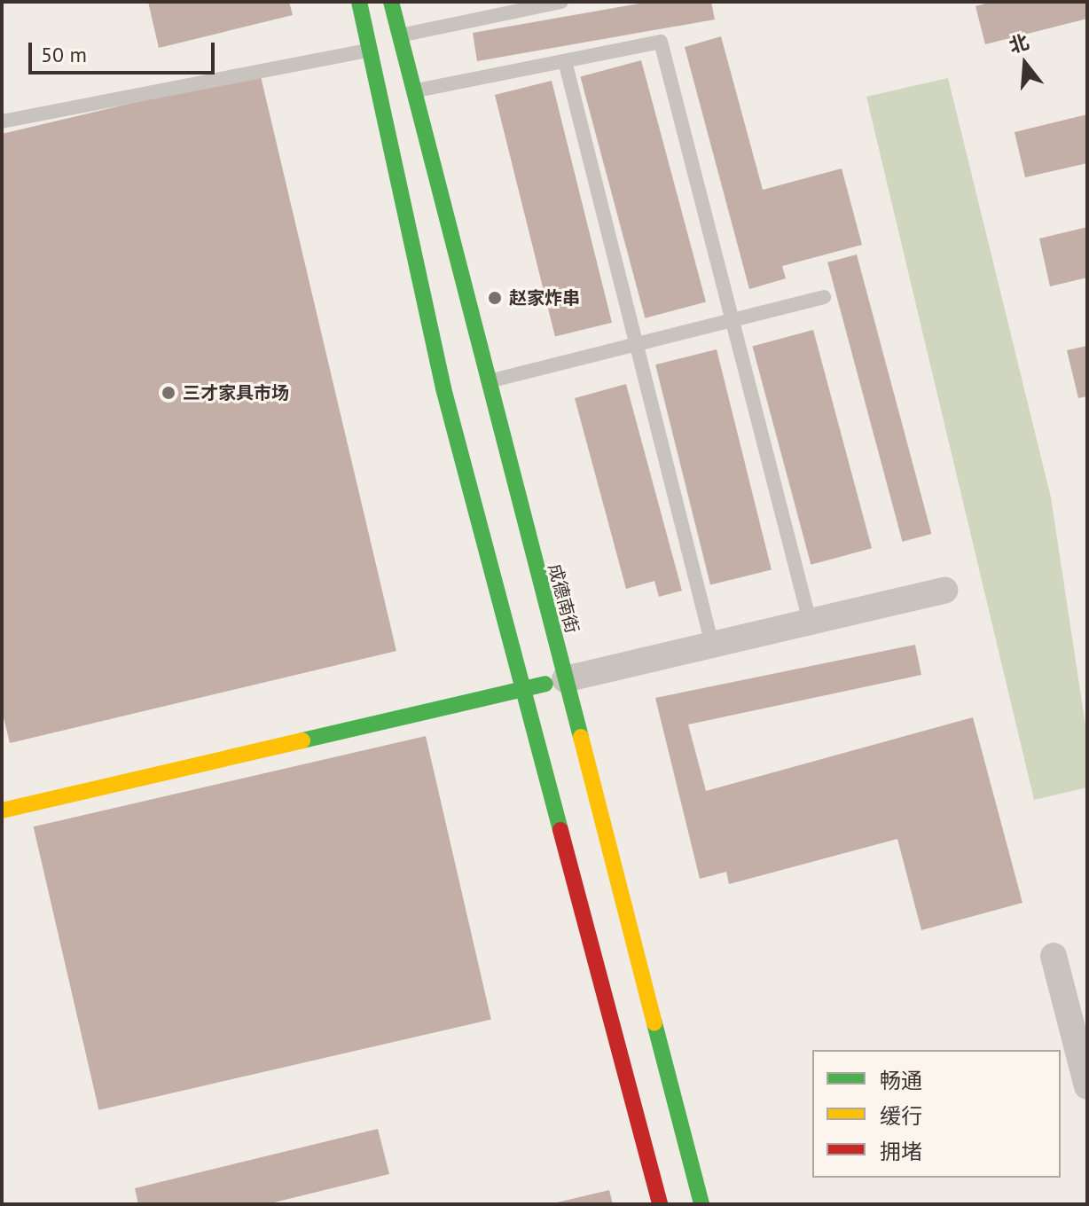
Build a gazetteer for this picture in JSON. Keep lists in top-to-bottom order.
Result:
{
  "streets": {
    "main road": ["成德南街"]
  },
  "places": ["赵家炸串", "三才家具市场"],
  "legend": ["畅通", "缓行", "拥堵"],
  "scale_bar": "50 m",
  "north": "top"
}
